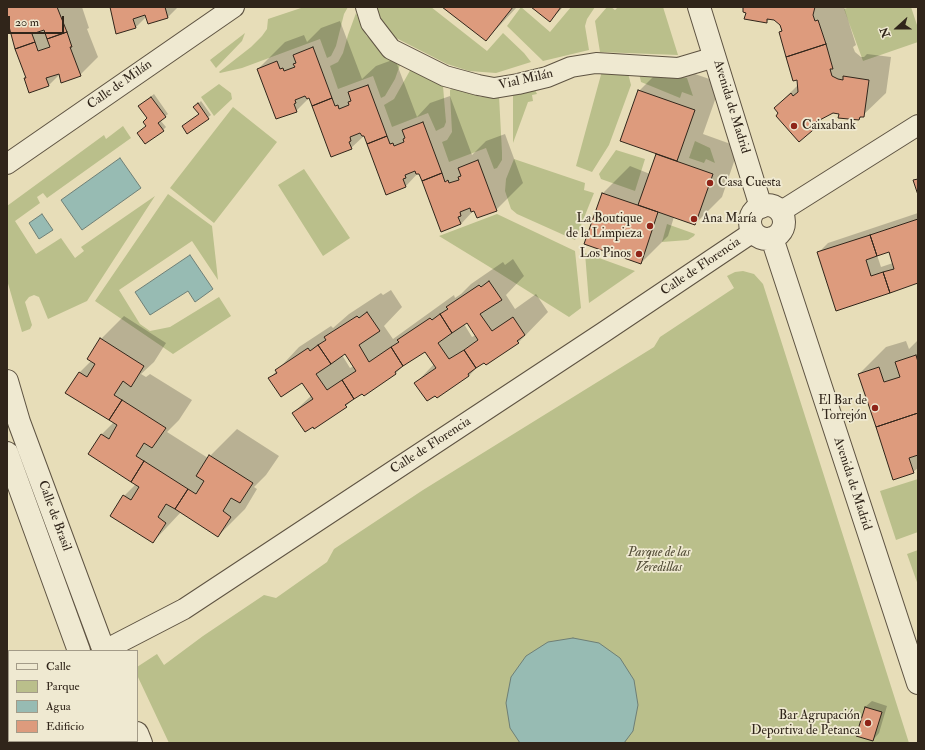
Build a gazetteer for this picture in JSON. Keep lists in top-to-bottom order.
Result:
{
  "streets": {
    "street": [
      "Vial Milán",
      "Calle de Milán",
      "Avenida de Madrid",
      "Calle de Florencia",
      "Calle de Brasil"
    ]
  },
  "crossings": [
    ["Vial Milán", "Avenida de Madrid"],
    ["Avenida de Madrid", "Calle de Florencia"]
  ],
  "parks": ["Parque de las Veredillas"],
  "places": [
    "Caixabank",
    "Casa Cuesta",
    "Ana María",
    "La Boutique de la Limpieza",
    "Los Pinos",
    "El Bar de Torrejón",
    "Bar Agrupación Deportiva de Petanca"
  ],
  "legend": [
    "Calle",
    "Parque",
    "Agua",
    "Edificio"
  ],
  "scale_bar": "20 m",
  "north": "left"
}
